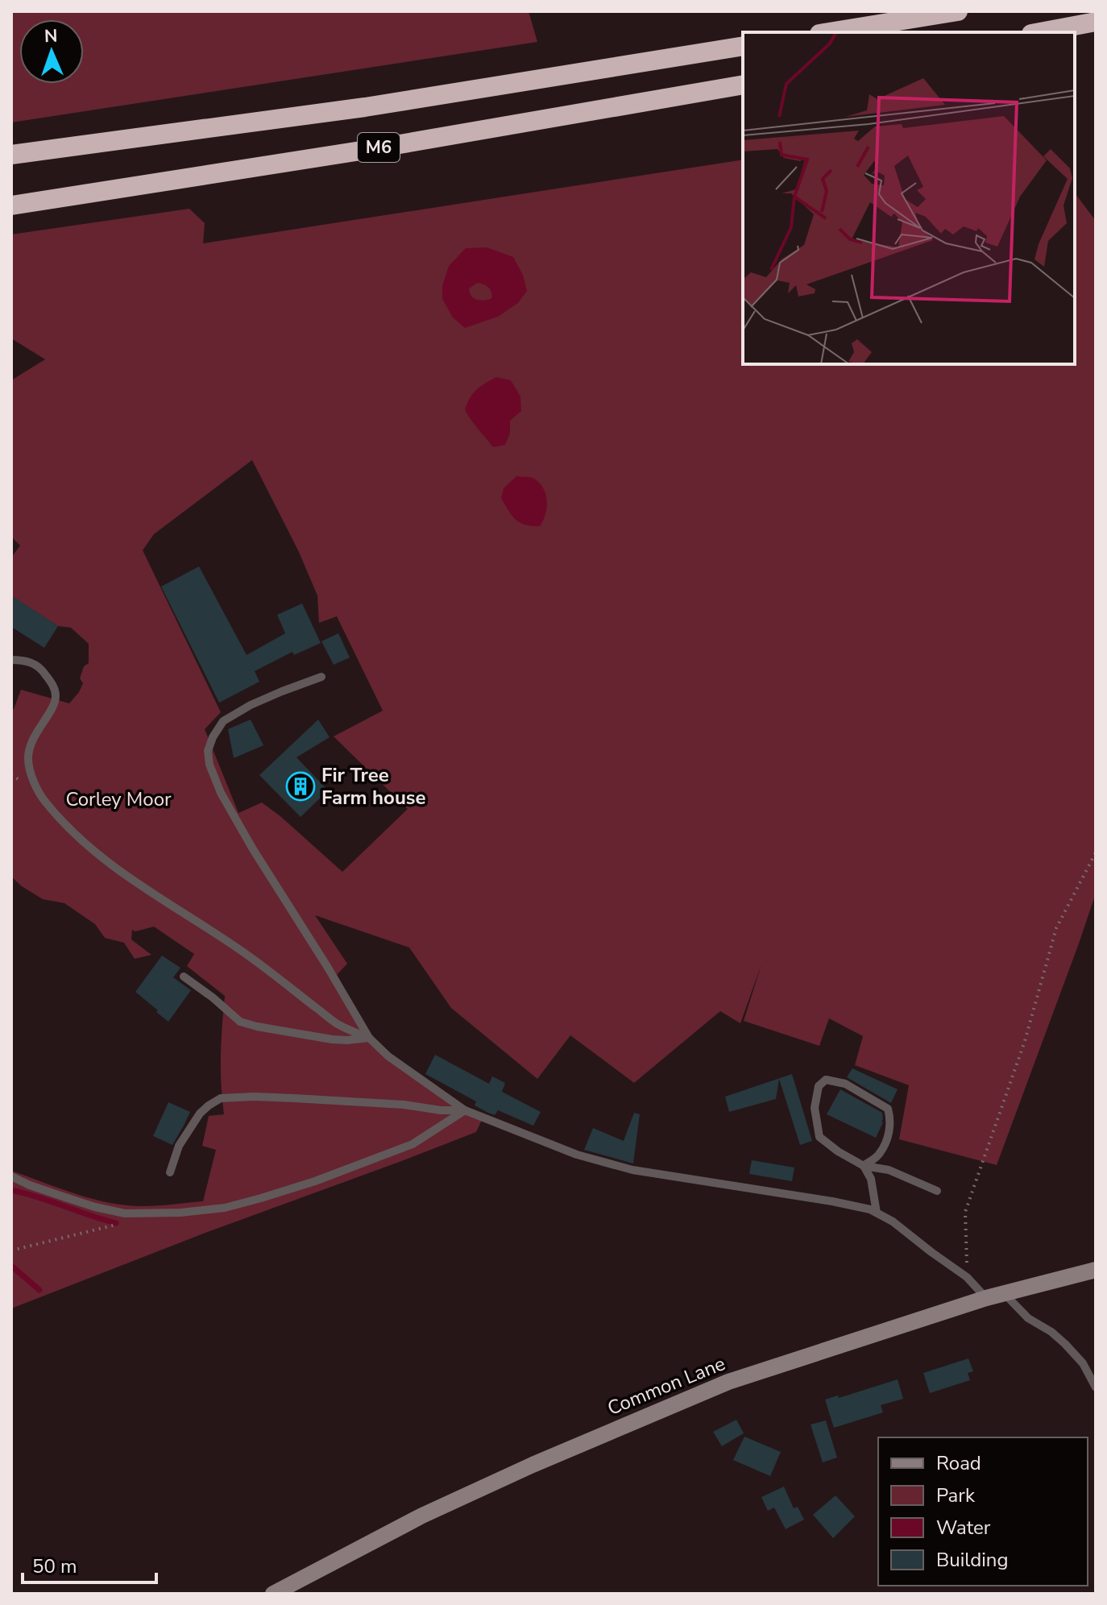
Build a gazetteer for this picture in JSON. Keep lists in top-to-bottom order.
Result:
{
  "streets": {
    "highway": ["M6"],
    "street": ["Common Lane"]
  },
  "parks": ["Corley Moor"],
  "places": {
    "building": ["Fir Tree Farm house"]
  },
  "legend": [
    "Road",
    "Park",
    "Water",
    "Building"
  ],
  "scale_bar": "50 m",
  "north": "top"
}
